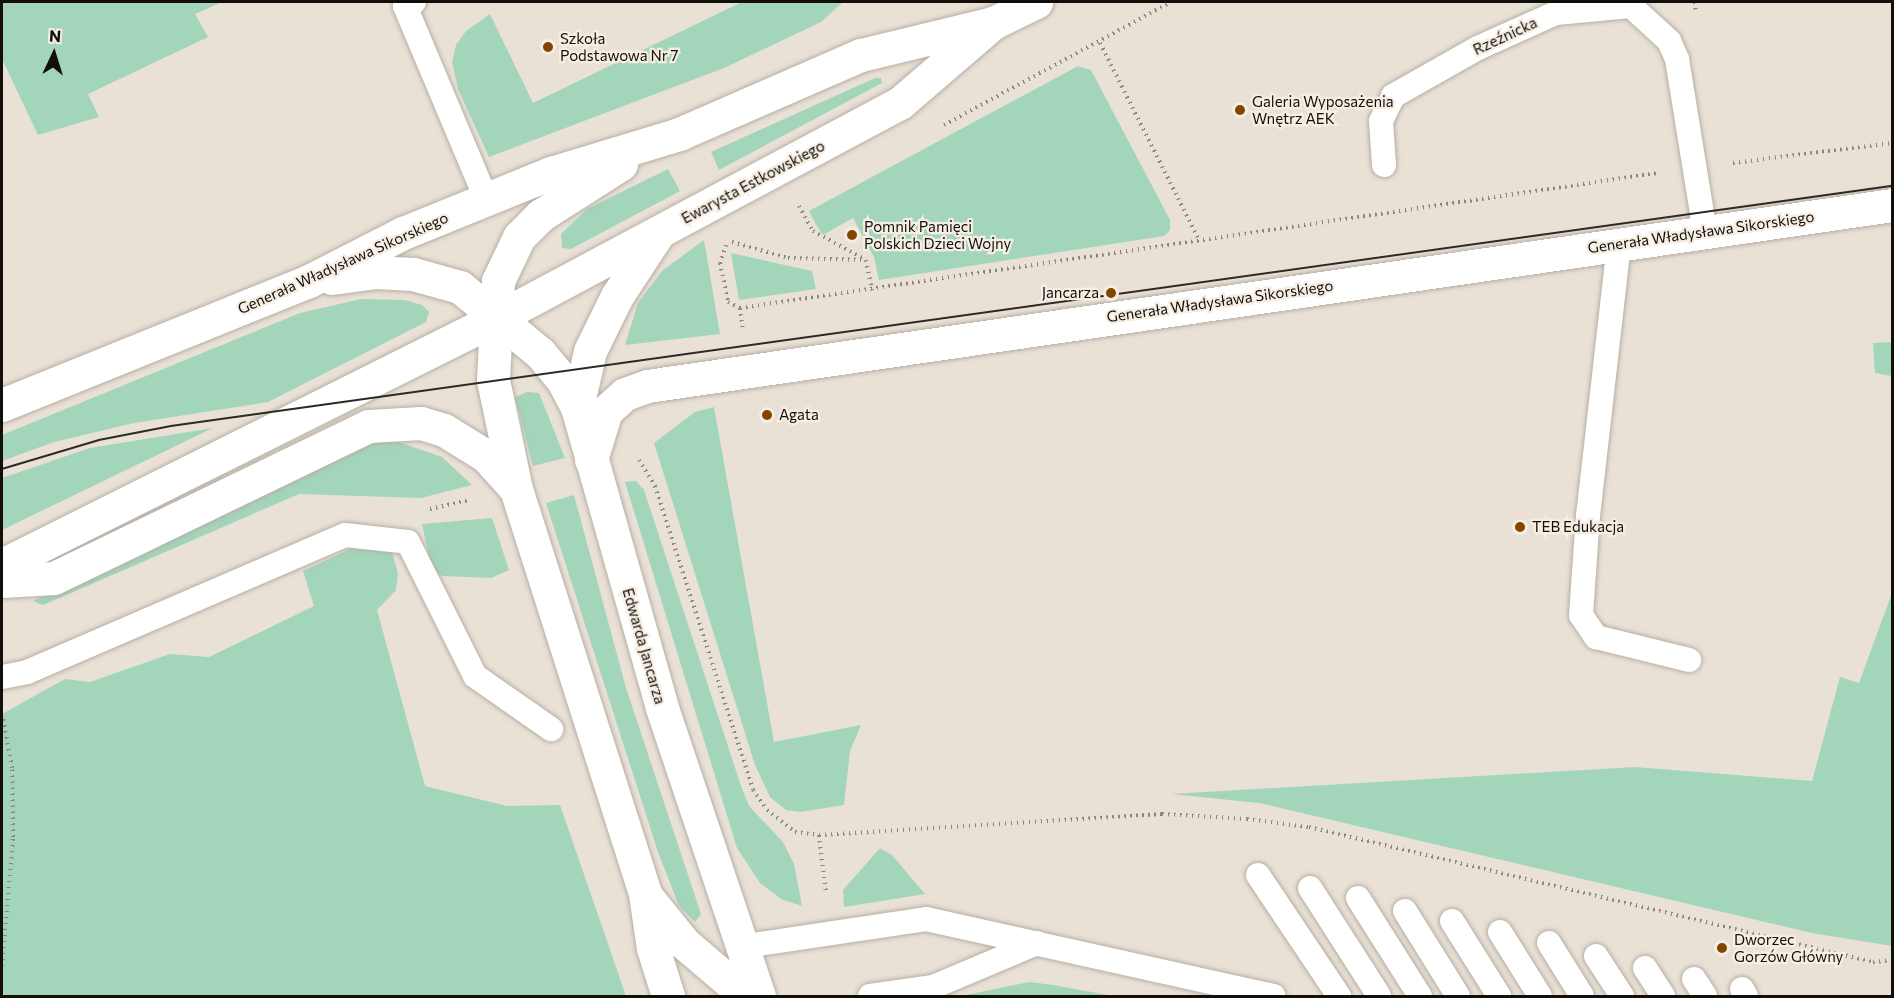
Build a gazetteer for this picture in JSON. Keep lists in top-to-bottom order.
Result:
{
  "streets": {
    "street": ["Ewarysta Estkowskiego", "Generała Władysława Sikorskiego", "Edwarda Jancarza"],
    "lane": ["Rzeźnicka"]
  },
  "crossings": [
    ["Rzeźnicka", "Generała Władysława Sikorskiego"],
    ["Ewarysta Estkowskiego", "Generała Władysława Sikorskiego"],
    ["Ewarysta Estkowskiego", "Edwarda Jancarza"],
    ["Generała Władysława Sikorskiego", "Edwarda Jancarza"]
  ],
  "places": [
    "Szkoła Podstawowa Nr 7",
    "Galeria Wyposażenia Wnętrz AEK",
    "Pomnik Pamięci Polskich Dzieci Wojny",
    "Jancarza",
    "Agata",
    "TEB Edukacja",
    "Dworzec Gorzów Główny"
  ],
  "north": "top"
}
